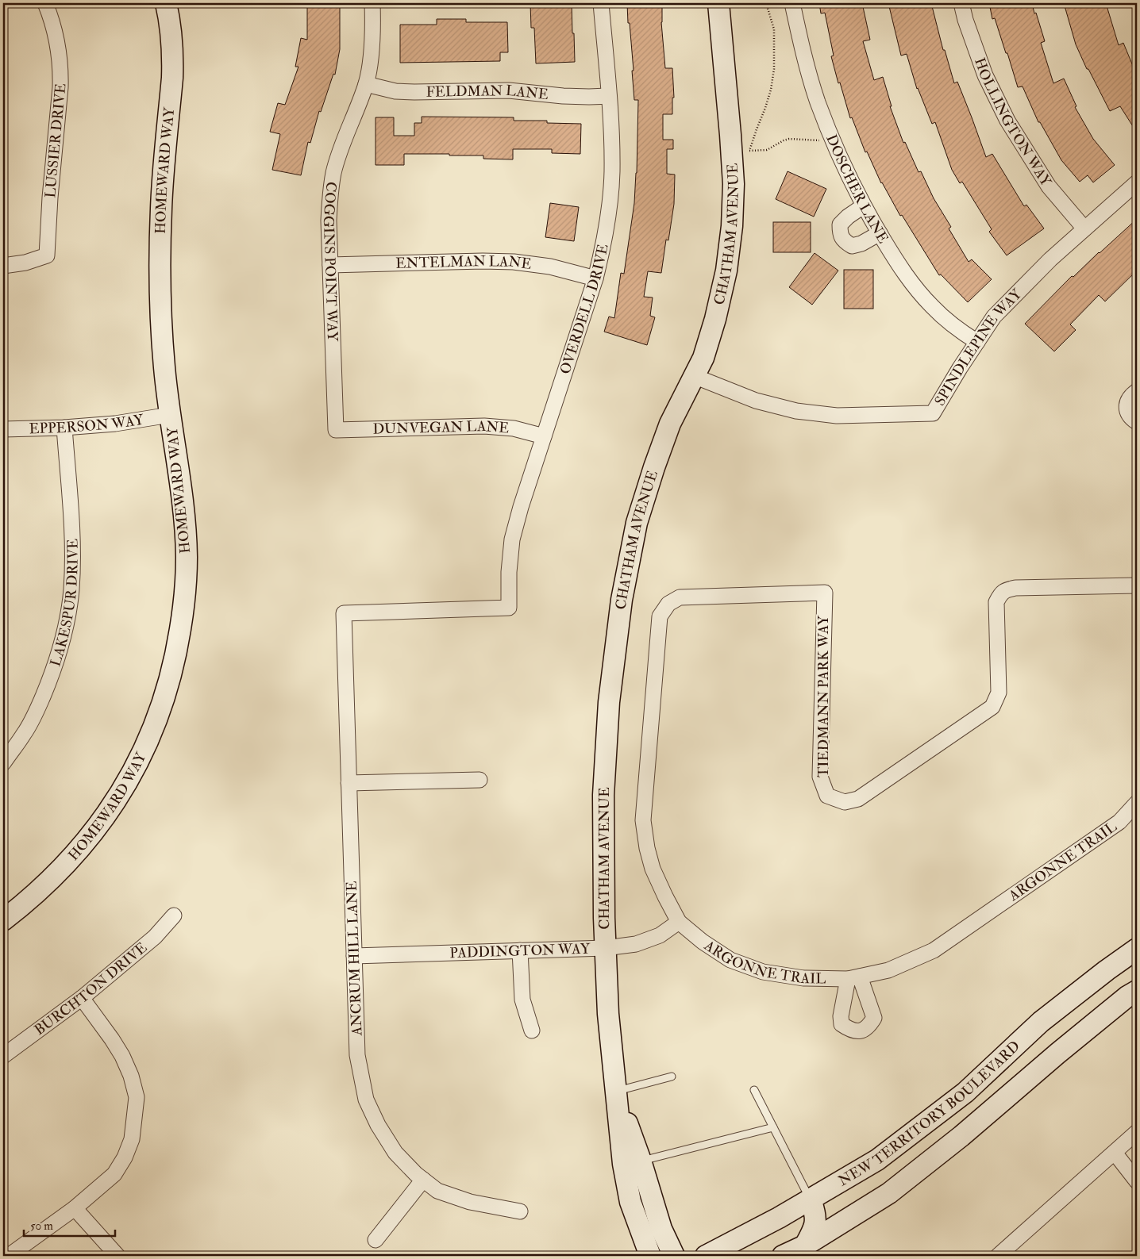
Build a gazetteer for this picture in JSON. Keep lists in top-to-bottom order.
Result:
{
  "streets": {
    "street": [
      "FELDMAN LANE",
      "HOLLINGTON WAY",
      "LUSSIER DRIVE",
      "HOMEWARD WAY",
      "DOSCHER LANE",
      "CHATHAM AVENUE",
      "COGGINS POINT WAY",
      "ENTELMAN LANE",
      "OVERDELL DRIVE",
      "SPINDLEPINE WAY",
      "EPPERSON WAY",
      "DUNVEGAN LANE",
      "LAKESPUR DRIVE",
      "TIEDMANN PARK WAY",
      "ARGONNE TRAIL",
      "PADDINGTON WAY",
      "ANCRUM HILL LANE",
      "BURCHTON DRIVE",
      "NEW TERRITORY BOULEVARD"
    ]
  },
  "crossings": [
    ["FELDMAN LANE", "COGGINS POINT WAY"],
    ["FELDMAN LANE", "OVERDELL DRIVE"],
    ["HOLLINGTON WAY", "SPINDLEPINE WAY"],
    ["HOMEWARD WAY", "EPPERSON WAY"],
    ["DOSCHER LANE", "SPINDLEPINE WAY"],
    ["CHATHAM AVENUE", "SPINDLEPINE WAY"],
    ["CHATHAM AVENUE", "PADDINGTON WAY"],
    ["COGGINS POINT WAY", "ENTELMAN LANE"],
    ["COGGINS POINT WAY", "DUNVEGAN LANE"],
    ["ENTELMAN LANE", "OVERDELL DRIVE"],
    ["OVERDELL DRIVE", "DUNVEGAN LANE"],
    ["OVERDELL DRIVE", "ANCRUM HILL LANE"],
    ["EPPERSON WAY", "LAKESPUR DRIVE"],
    ["TIEDMANN PARK WAY", "ARGONNE TRAIL"],
    ["ARGONNE TRAIL", "PADDINGTON WAY"],
    ["PADDINGTON WAY", "ANCRUM HILL LANE"]
  ],
  "scale_bar": "50 m"
}
